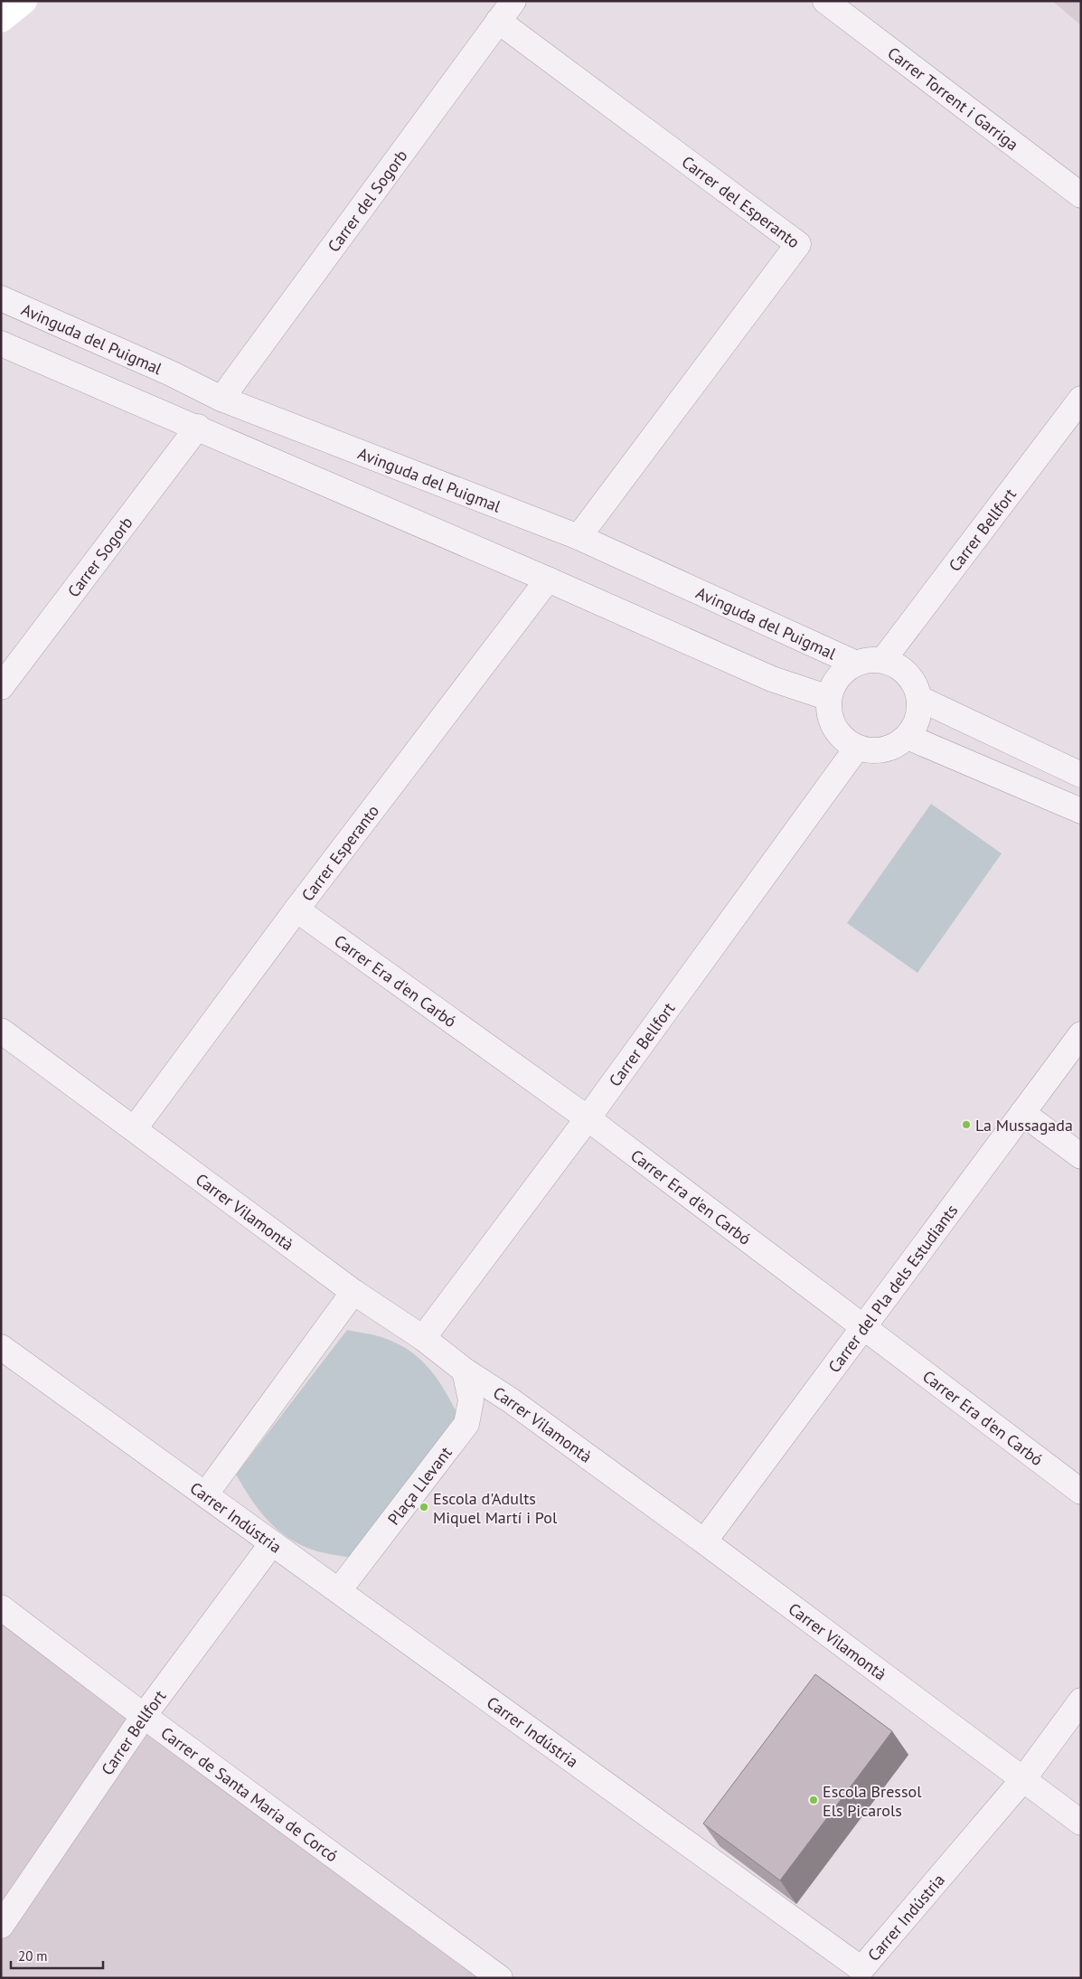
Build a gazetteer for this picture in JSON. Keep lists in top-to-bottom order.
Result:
{
  "streets": {
    "street": [
      "Carrer Torrent i Garriga",
      "Carrer del Sogorb",
      "Carrer del Esperanto",
      "Avinguda del Puigmal",
      "Carrer Bellfort",
      "Carrer Sogorb",
      "Carrer Esperanto",
      "Carrer Era d'en Carbó",
      "Carrer Vilamontà",
      "Carrer del Pla dels Estudiants",
      "Plaça Llevant",
      "Carrer Indústria",
      "Carrer de Santa Maria de Corcó"
    ]
  },
  "crossings": [
    ["Carrer del Sogorb", "Carrer del Esperanto"],
    ["Carrer del Sogorb", "Avinguda del Puigmal"],
    ["Carrer del Esperanto", "Avinguda del Puigmal"],
    ["Avinguda del Puigmal", "Carrer Bellfort"],
    ["Carrer Bellfort", "Carrer Era d'en Carbó"],
    ["Carrer Bellfort", "Carrer Vilamontà"],
    ["Carrer Bellfort", "Carrer Indústria"],
    ["Carrer Bellfort", "Carrer de Santa Maria de Corcó"],
    ["Carrer Esperanto", "Carrer Era d'en Carbó"],
    ["Carrer Esperanto", "Carrer Vilamontà"],
    ["Carrer Era d'en Carbó", "Carrer del Pla dels Estudiants"],
    ["Carrer Vilamontà", "Carrer del Pla dels Estudiants"],
    ["Carrer Vilamontà", "Plaça Llevant"],
    ["Carrer Vilamontà", "Carrer Indústria"],
    ["Plaça Llevant", "Carrer Indústria"]
  ],
  "places": ["La Mussagada", "Escola d'Adults Miquel Martí i Pol", "Escola Bressol Els Picarols"],
  "scale_bar": "20 m"
}
